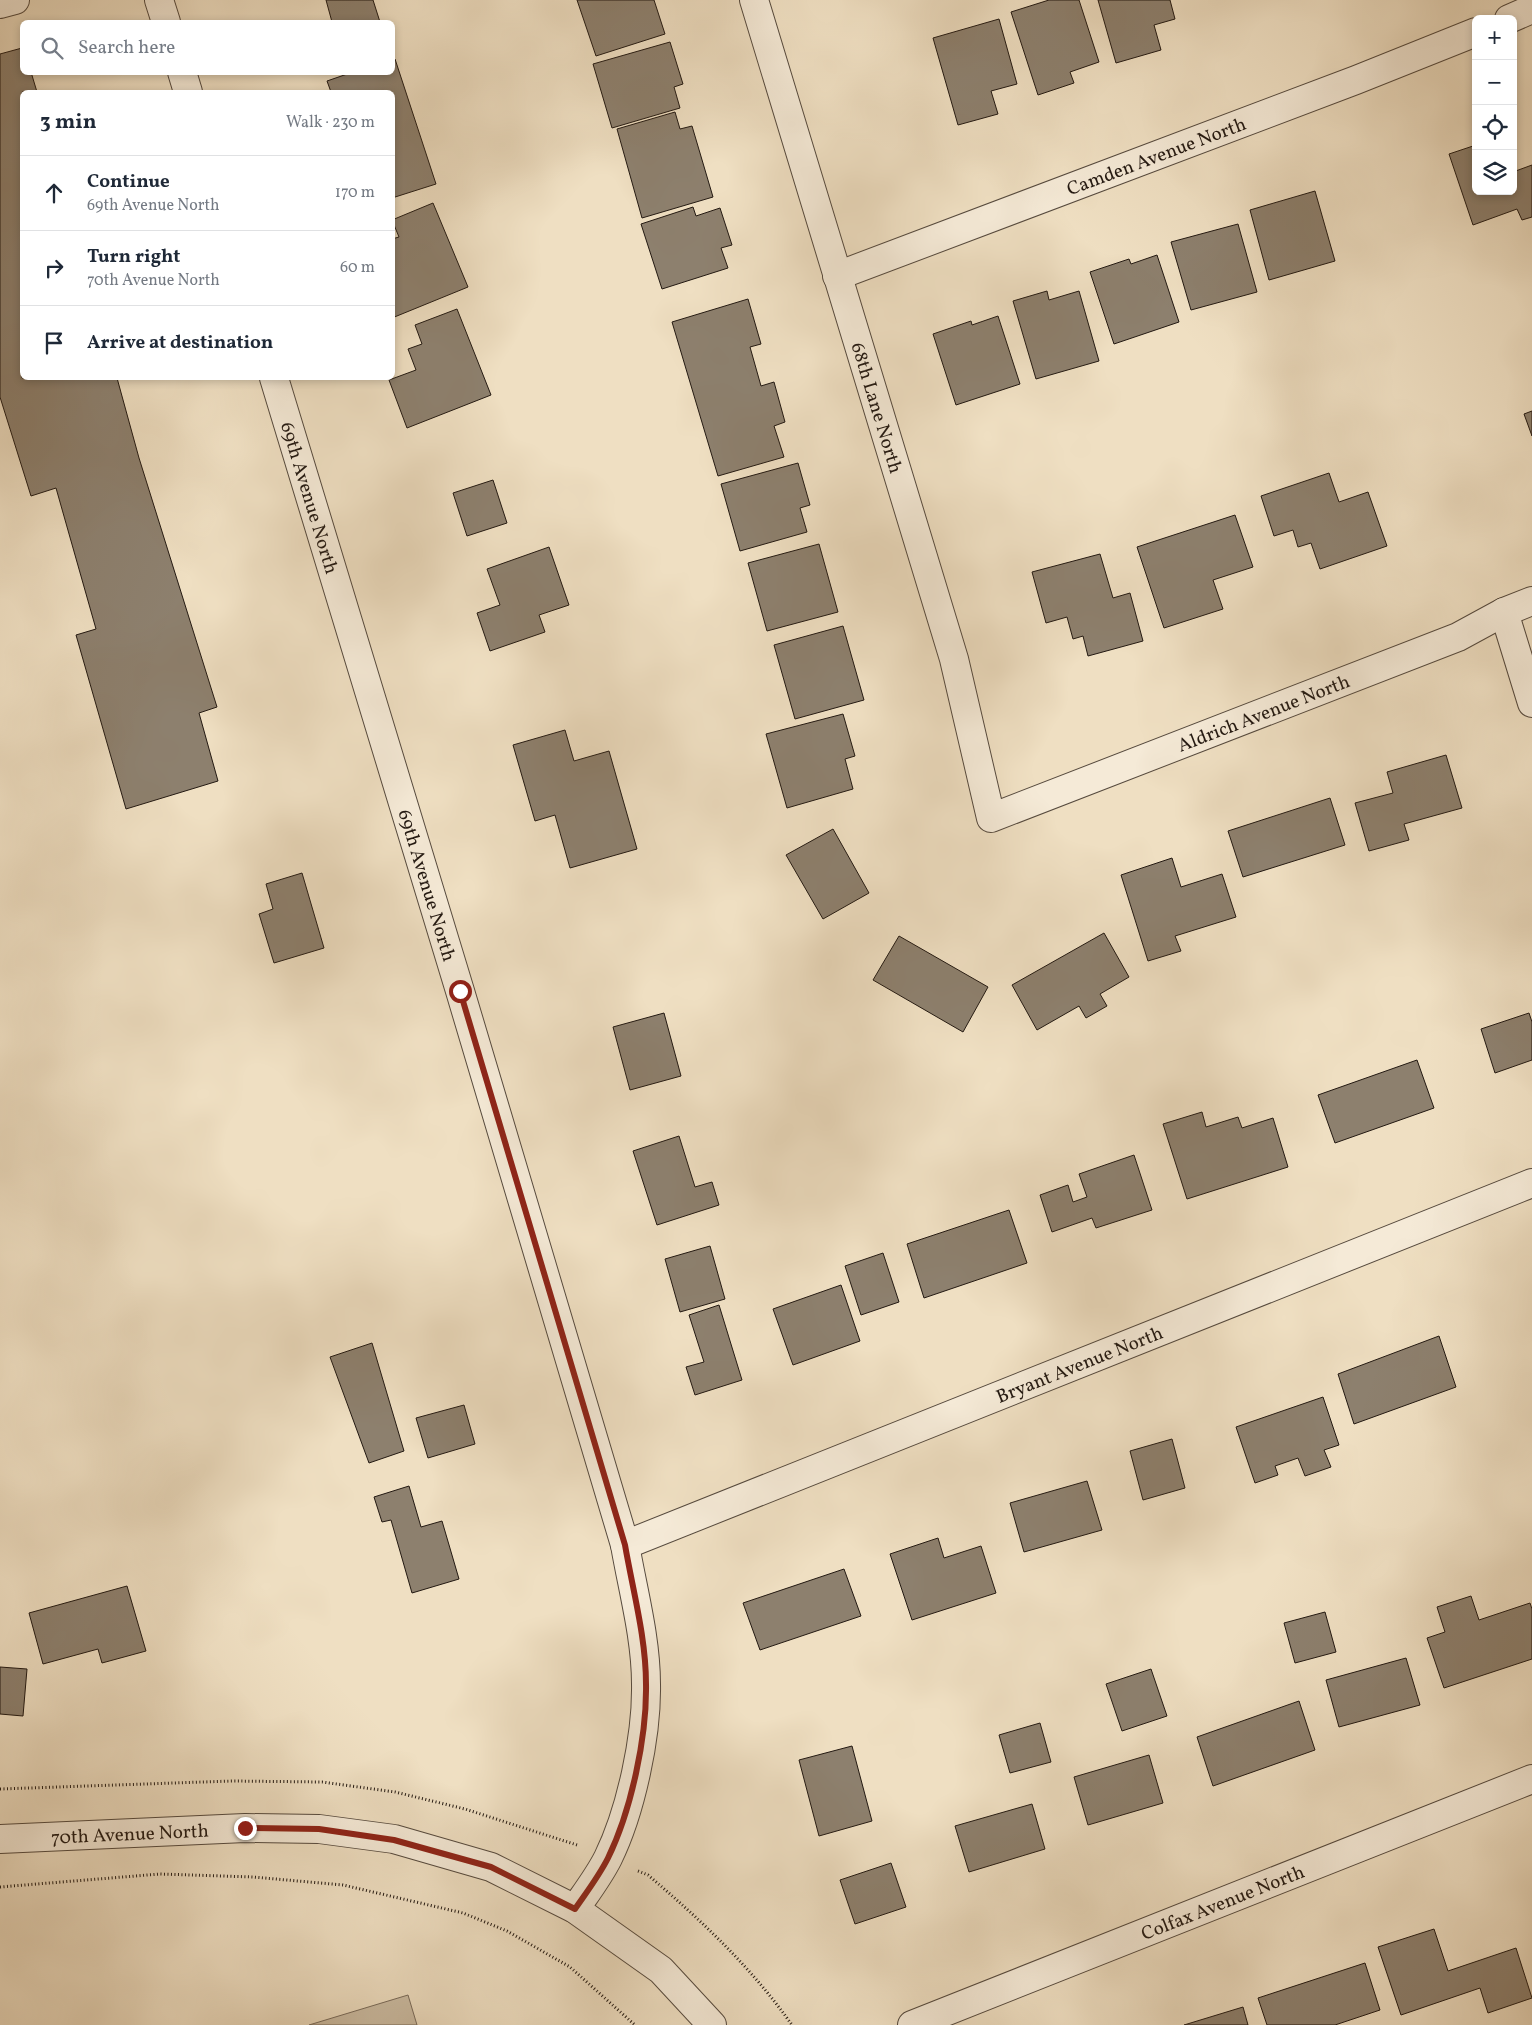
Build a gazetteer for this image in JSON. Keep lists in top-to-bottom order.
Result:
{
  "streets": {
    "street": [
      "Camden Avenue North",
      "68th Lane North",
      "69th Avenue North",
      "Aldrich Avenue North",
      "Bryant Avenue North",
      "70th Avenue North",
      "Colfax Avenue North"
    ]
  },
  "crossings": [
    ["Camden Avenue North", "68th Lane North"],
    ["68th Lane North", "Aldrich Avenue North"],
    ["69th Avenue North", "Bryant Avenue North"],
    ["69th Avenue North", "70th Avenue North"]
  ],
  "page": {
    "map_buttons": ["+", "−"],
    "search": "Search here",
    "heading": ["3 min", "Walk · 230 m"],
    "list": [
      ["Continue", "69th Avenue North", "170 m"],
      ["Turn right", "70th Avenue North", "60 m"],
      "Arrive at destination"
    ]
  }
}
